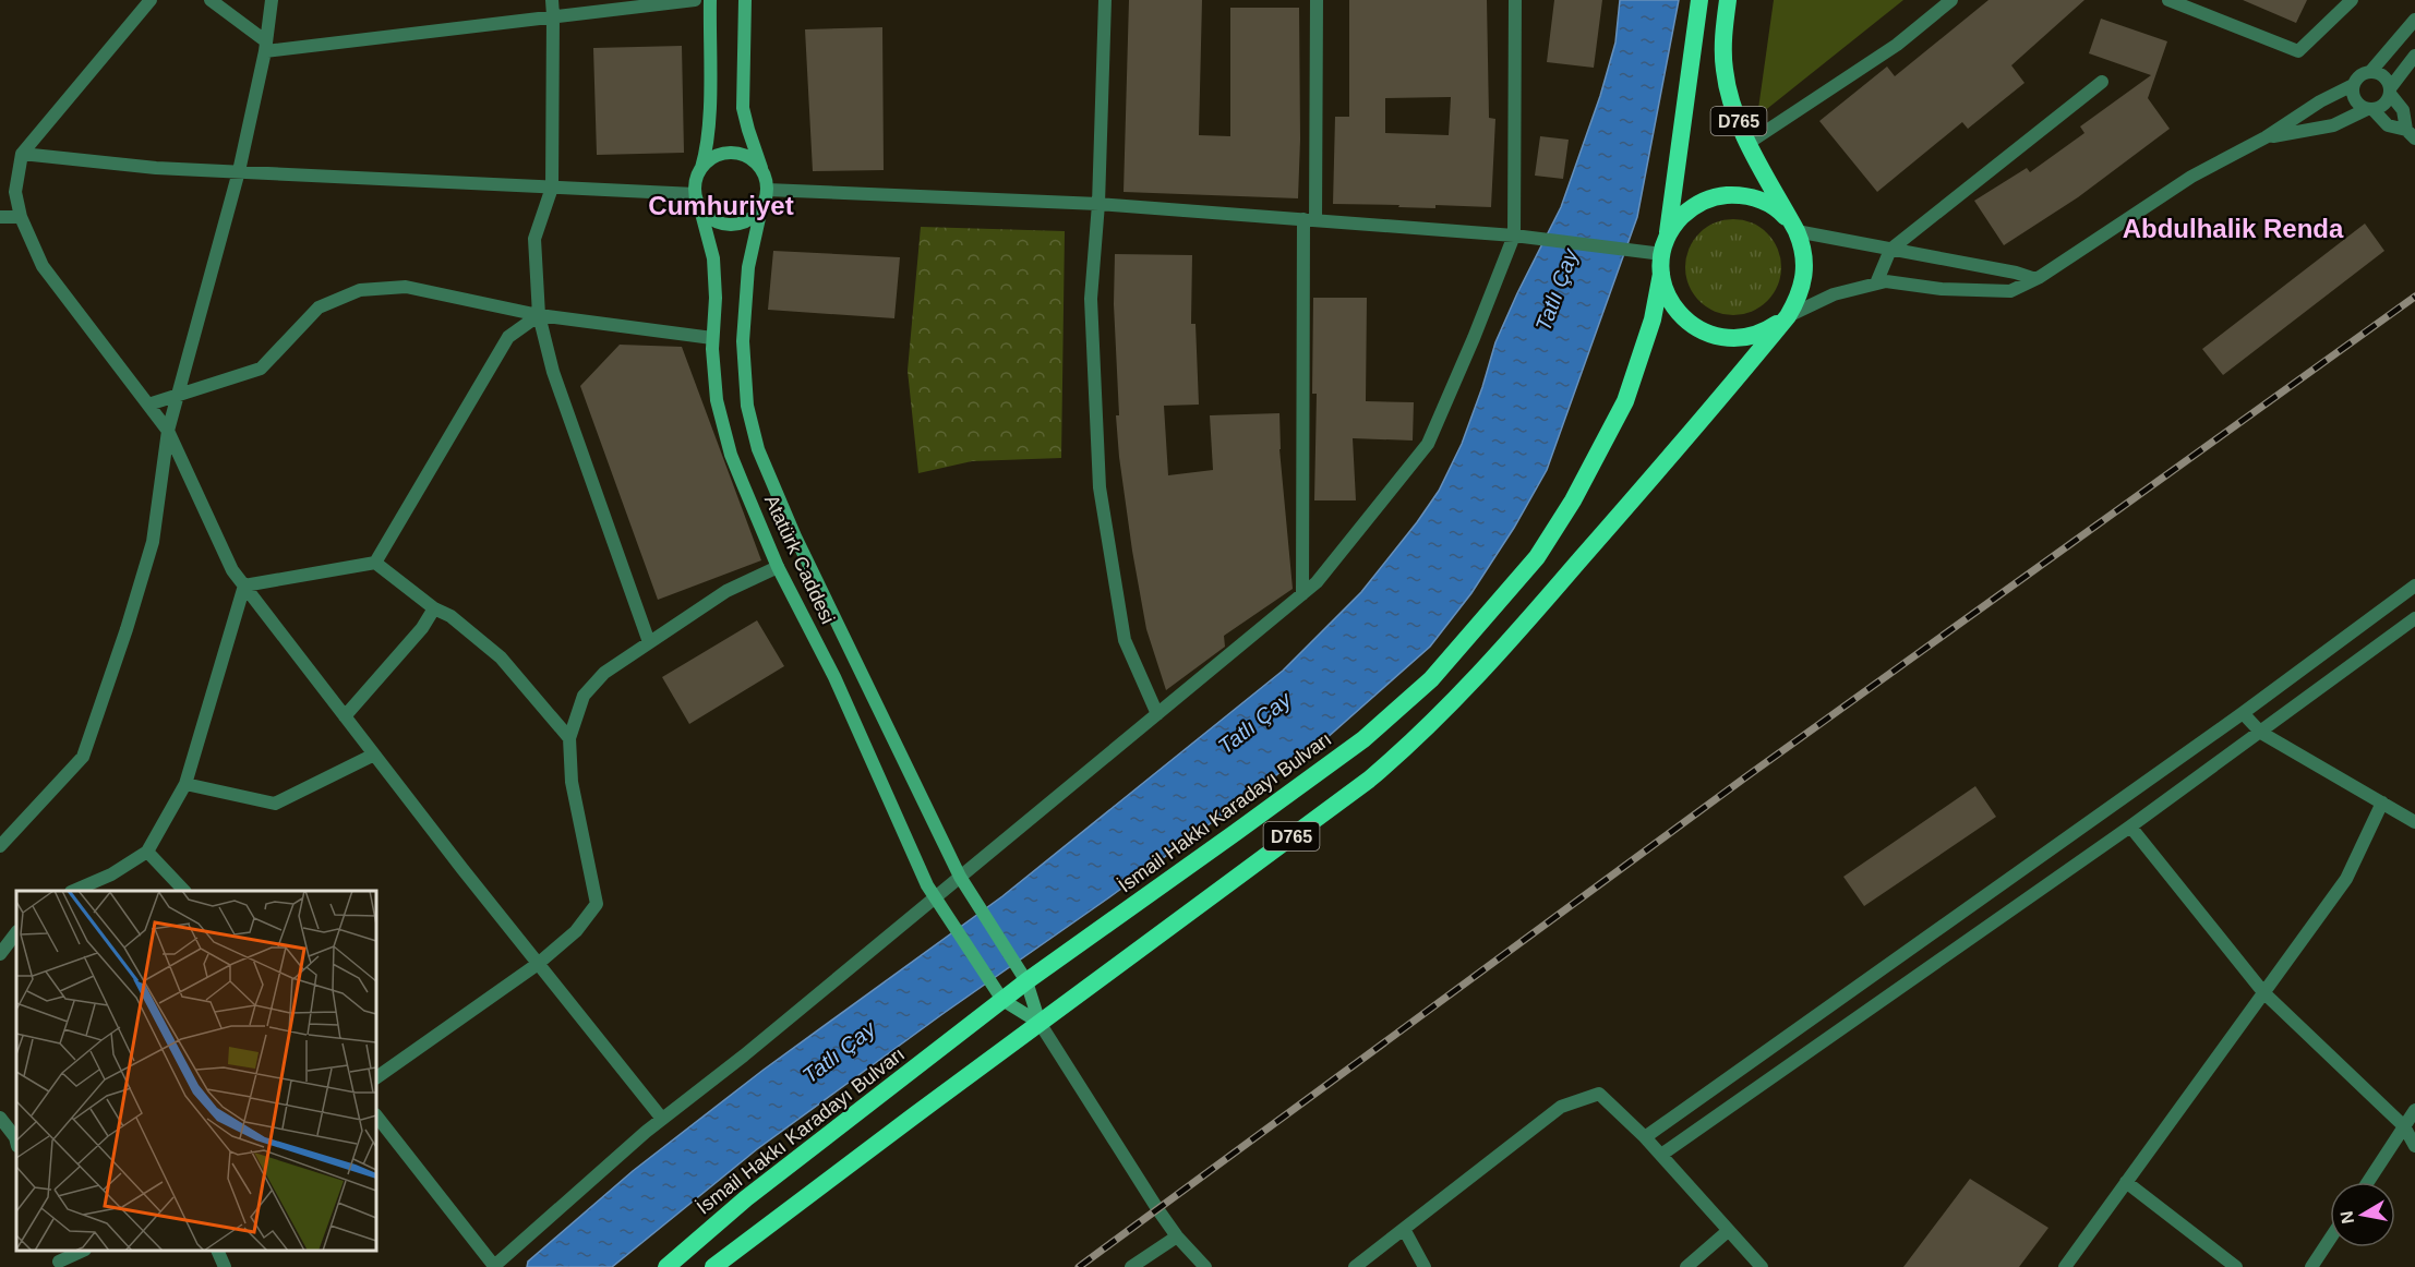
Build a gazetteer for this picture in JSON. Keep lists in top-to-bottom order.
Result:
{
  "streets": {
    "highway": ["D765", "İsmail Hakkı Karadayı Bulvarı"],
    "main road": ["Atatürk Caddesi"]
  },
  "crossings": [
    ["D765", "Atatürk Caddesi"],
    ["D765", "İsmail Hakkı Karadayı Bulvarı"],
    ["Atatürk Caddesi", "İsmail Hakkı Karadayı Bulvarı"]
  ],
  "districts": ["Cumhuriyet", "Abdulhalik Renda"],
  "water": ["Tatlı Çay"],
  "north": "left"
}
